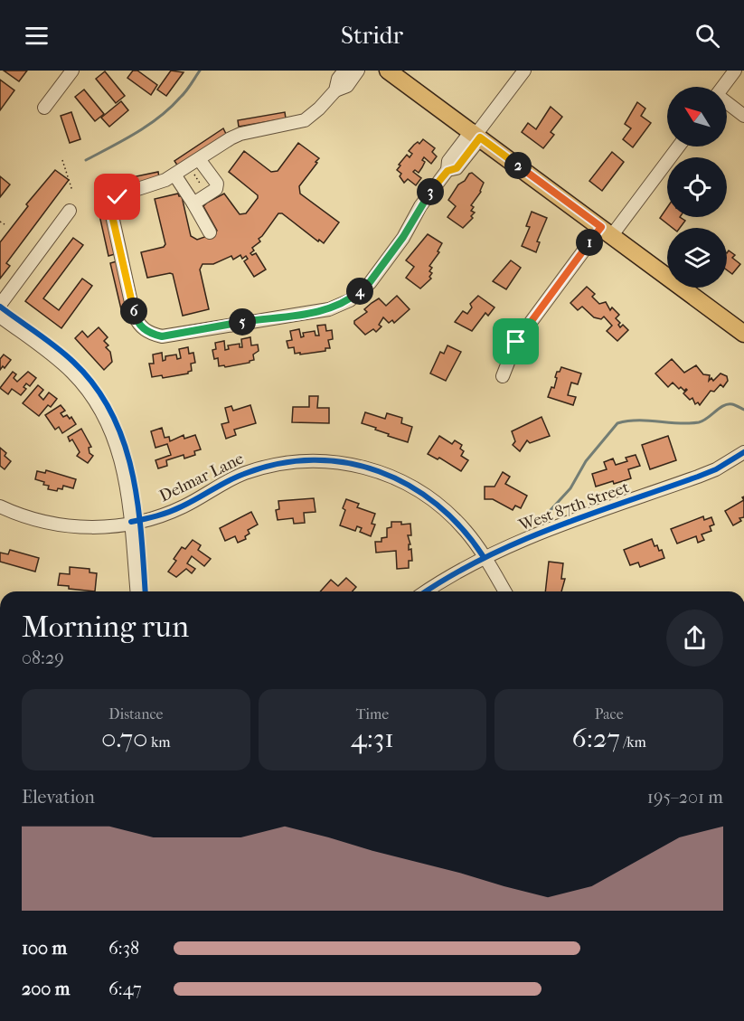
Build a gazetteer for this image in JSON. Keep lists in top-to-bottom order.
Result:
{
  "streets": {
    "street": ["Delmar Lane", "West 87th Street"]
  },
  "crossings": [
    ["Delmar Lane", "West 87th Street"]
  ],
  "north": "top left",
  "page": {
    "header": "Stridr",
    "pins": [
      "2",
      "3",
      "1",
      "4",
      "6",
      "5"
    ],
    "heading": ["Morning run", "08:29"],
    "stats": [
      ["Distance", "0.70 km"],
      ["Time", "4:31"],
      ["Pace", "6:27 /km"]
    ],
    "chart": ["Elevation", "195–201 m"],
    "list": [
      {
        "name": "100 m",
        "note": "6:38"
      },
      {
        "name": "200 m",
        "note": "6:47"
      }
    ]
  }
}
